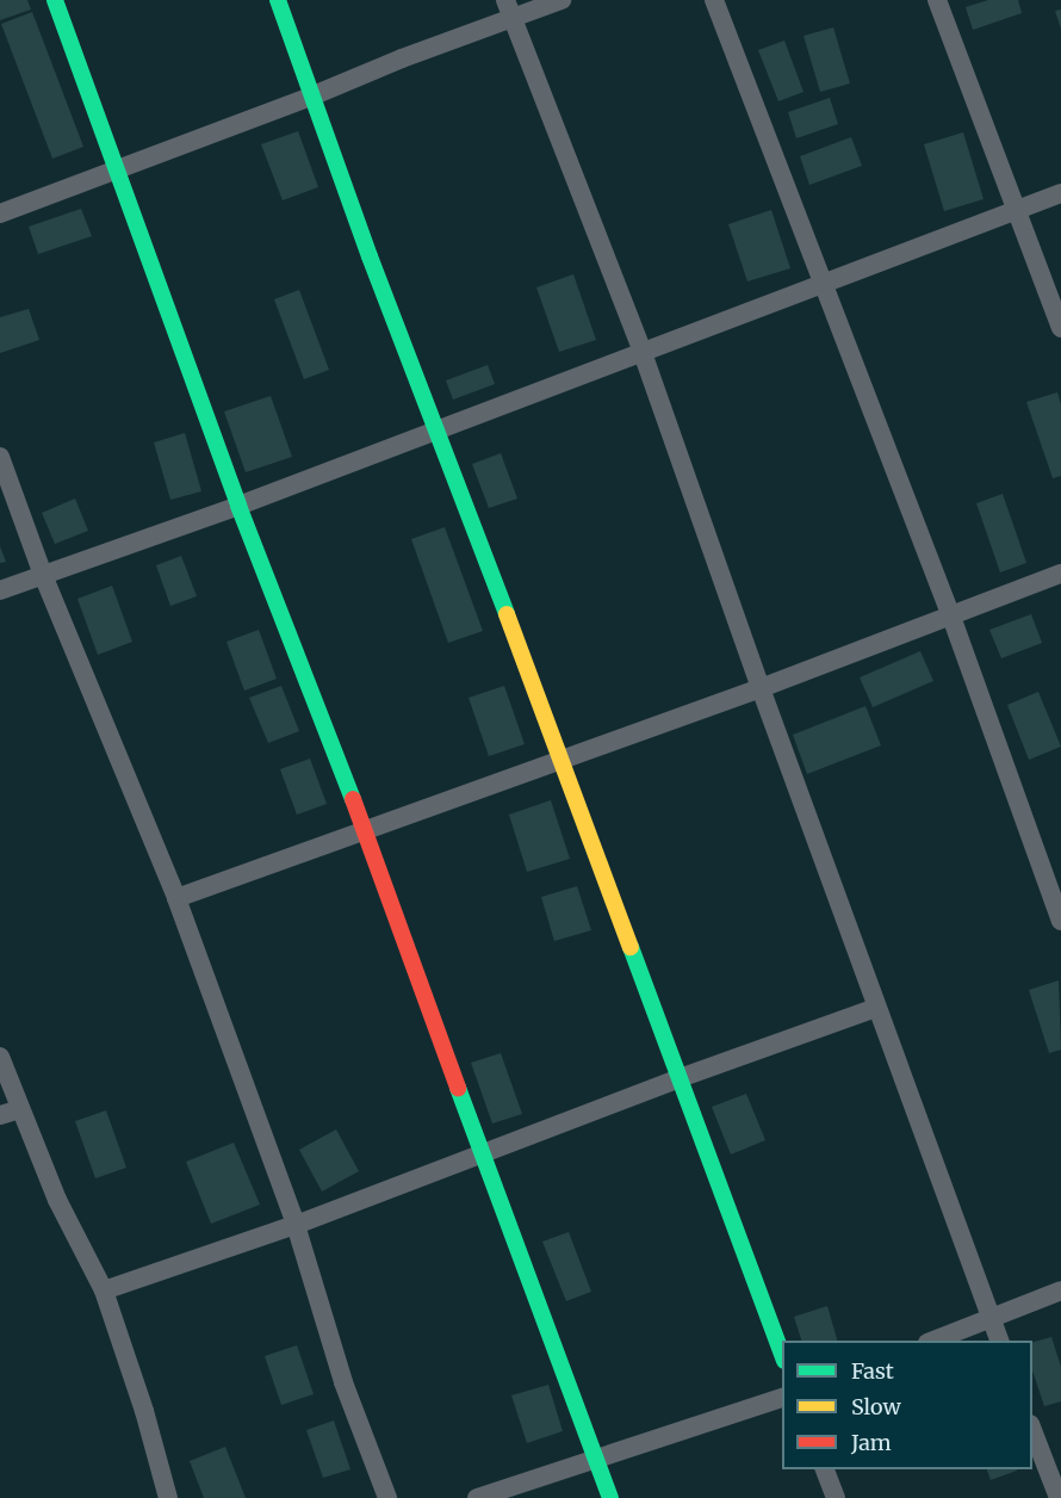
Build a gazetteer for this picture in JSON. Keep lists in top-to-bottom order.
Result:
{
  "legend": ["Fast", "Slow", "Jam"]
}
